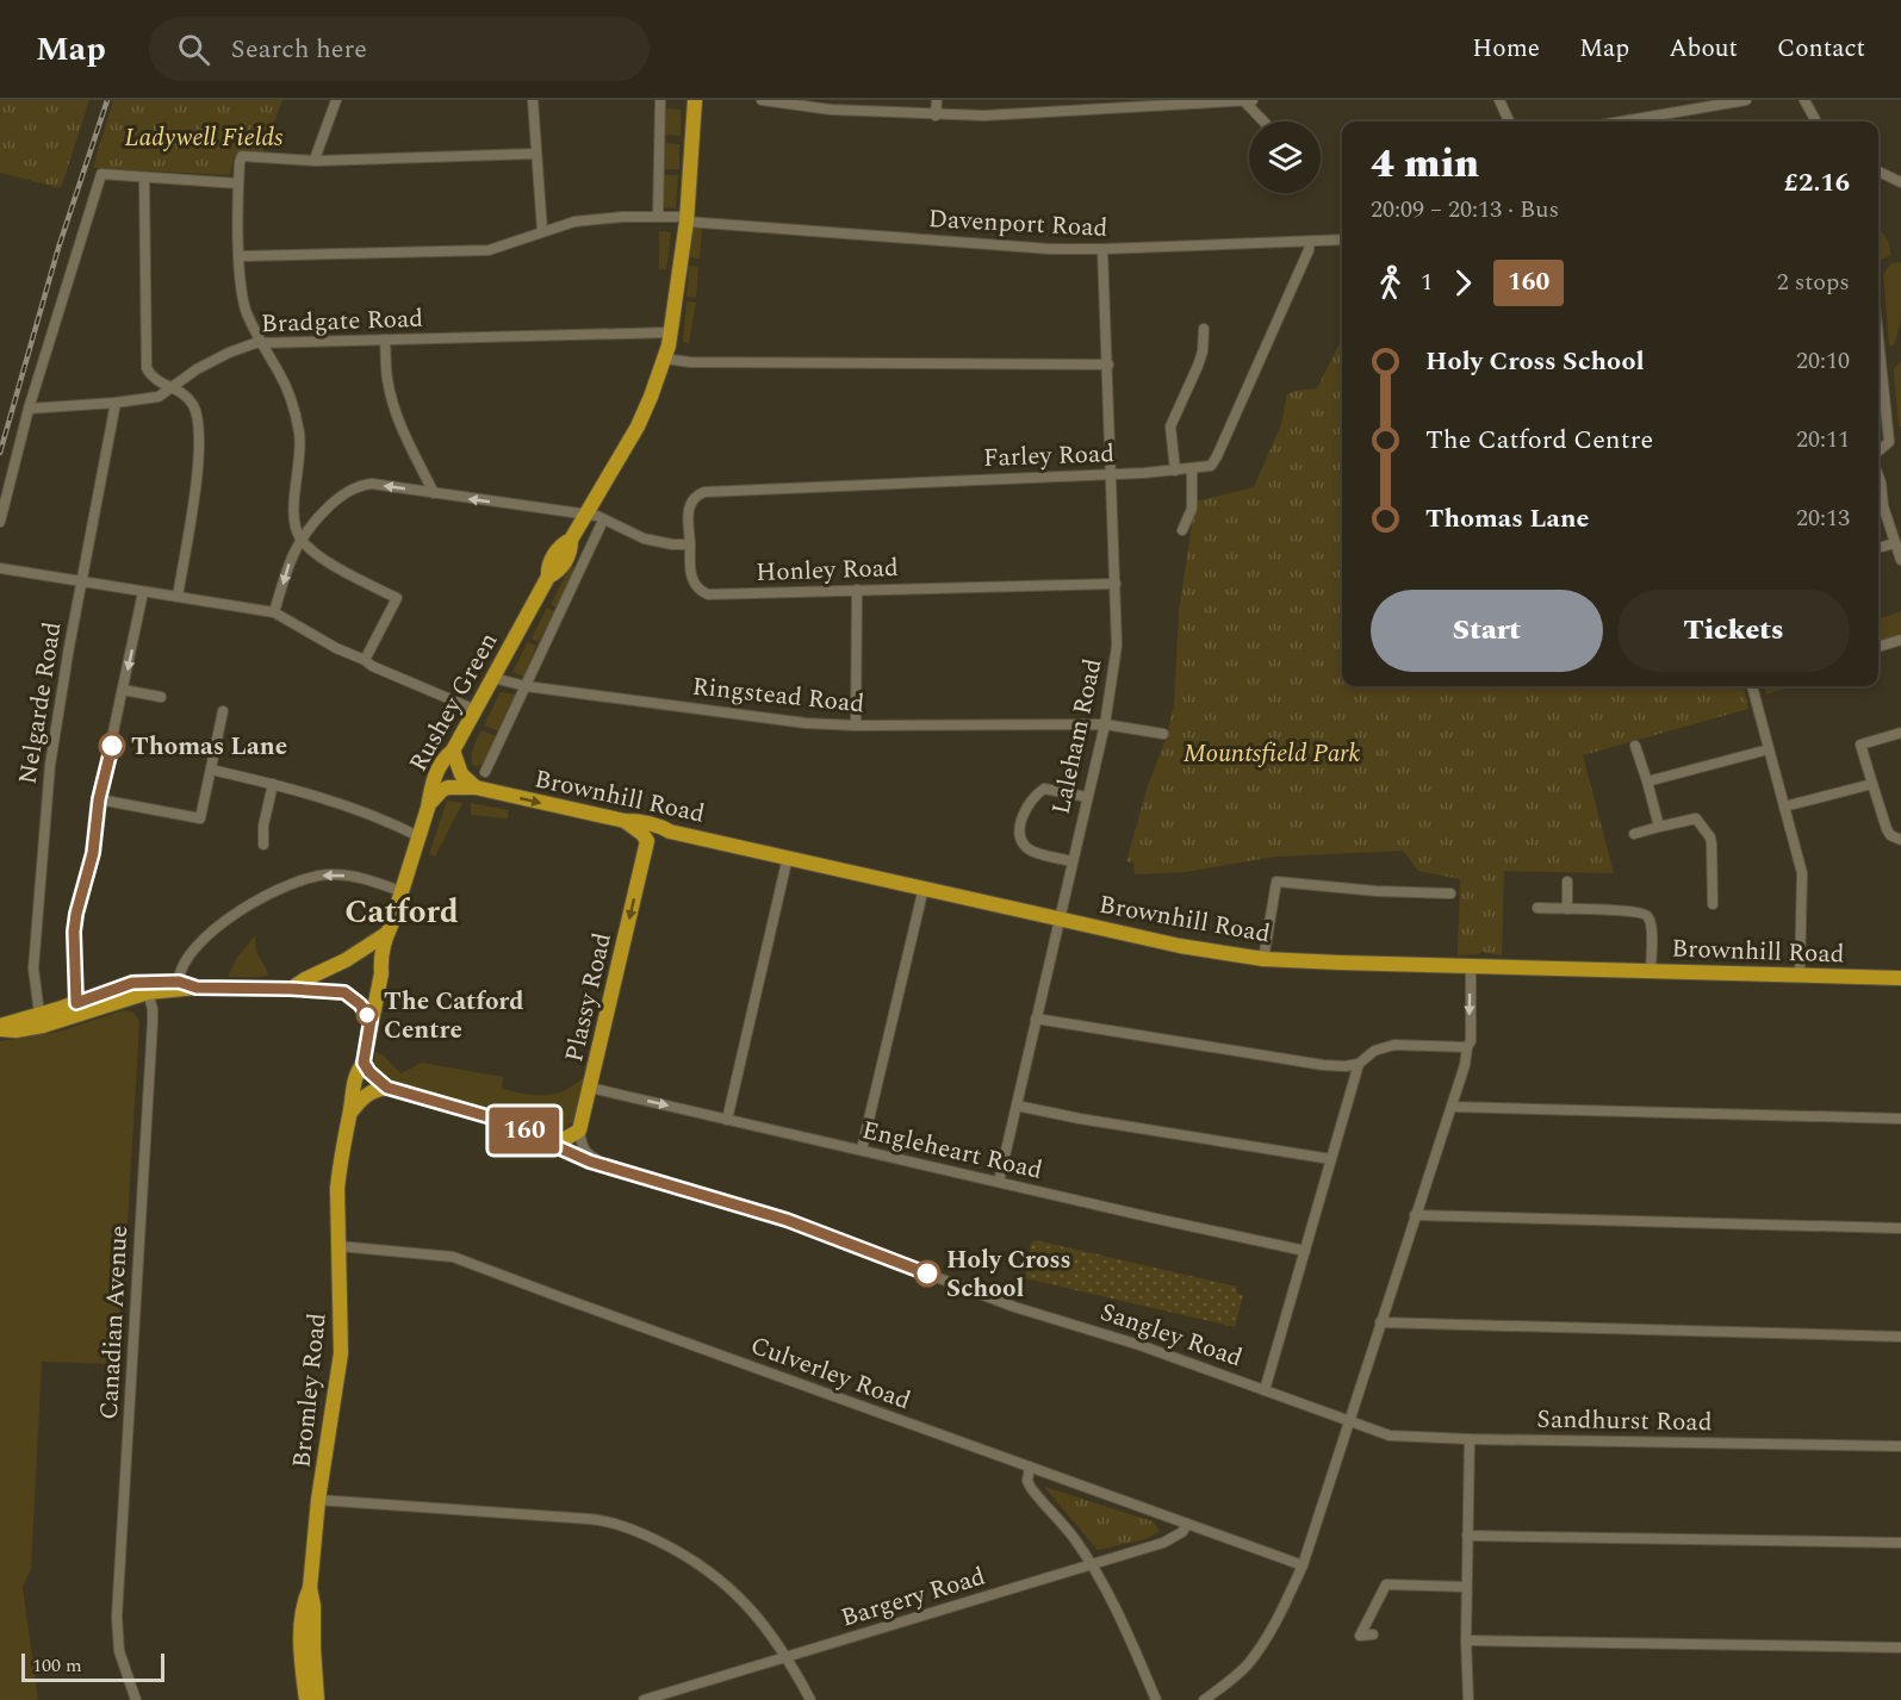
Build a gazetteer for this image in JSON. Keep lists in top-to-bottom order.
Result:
{
  "streets": {
    "highway": [
      "Rushey Green",
      "Brownhill Road",
      "Plassy Road",
      "Sangley Road",
      "Bromley Road"
    ],
    "street": [
      "Davenport Road",
      "Bradgate Road",
      "Farley Road",
      "Honley Road",
      "Ringstead Road",
      "Nelgarde Road",
      "Laleham Road",
      "Engleheart Road",
      "Canadian Avenue",
      "Culverley Road",
      "Sandhurst Road",
      "Bargery Road"
    ]
  },
  "crossings": [
    ["Davenport Road", "Farley Road"],
    ["Davenport Road", "Rushey Green"],
    ["Davenport Road", "Laleham Road"],
    ["Bradgate Road", "Rushey Green"],
    ["Bradgate Road", "Nelgarde Road"],
    ["Farley Road", "Honley Road"],
    ["Farley Road", "Laleham Road"],
    ["Honley Road", "Laleham Road"],
    ["Ringstead Road", "Rushey Green"],
    ["Ringstead Road", "Laleham Road"],
    ["Rushey Green", "Brownhill Road"],
    ["Rushey Green", "Bromley Road"],
    ["Laleham Road", "Brownhill Road"],
    ["Laleham Road", "Engleheart Road"],
    ["Plassy Road", "Engleheart Road"],
    ["Plassy Road", "Sangley Road"],
    ["Sangley Road", "Sandhurst Road"],
    ["Culverley Road", "Bromley Road"],
    ["Culverley Road", "Bargery Road"]
  ],
  "one_way": ["Plassy Road"],
  "districts": ["Catford"],
  "parks": ["Ladywell Fields", "Mountsfield Park"],
  "places": ["Thomas Lane", "The Catford Centre", "Holy Cross School"],
  "lines": ["bus line 160"],
  "scale_bar": "100 m",
  "page": {
    "header": "Map",
    "search": "Search here",
    "nav": [
      "Home",
      "Map",
      "About",
      "Contact"
    ],
    "on_map": "160",
    "heading": ["4 min", "20:09 – 20:13 · Bus", "£2.16"],
    "legs": ["1", "160", "2 stops"],
    "list": [
      {
        "name": "Holy Cross School",
        "value": "20:10"
      },
      {
        "name": "The Catford Centre",
        "value": "20:11"
      },
      {
        "name": "Thomas Lane",
        "value": "20:13"
      }
    ],
    "buttons": ["Start", "Tickets"],
    "scale": "100 m"
  }
}
